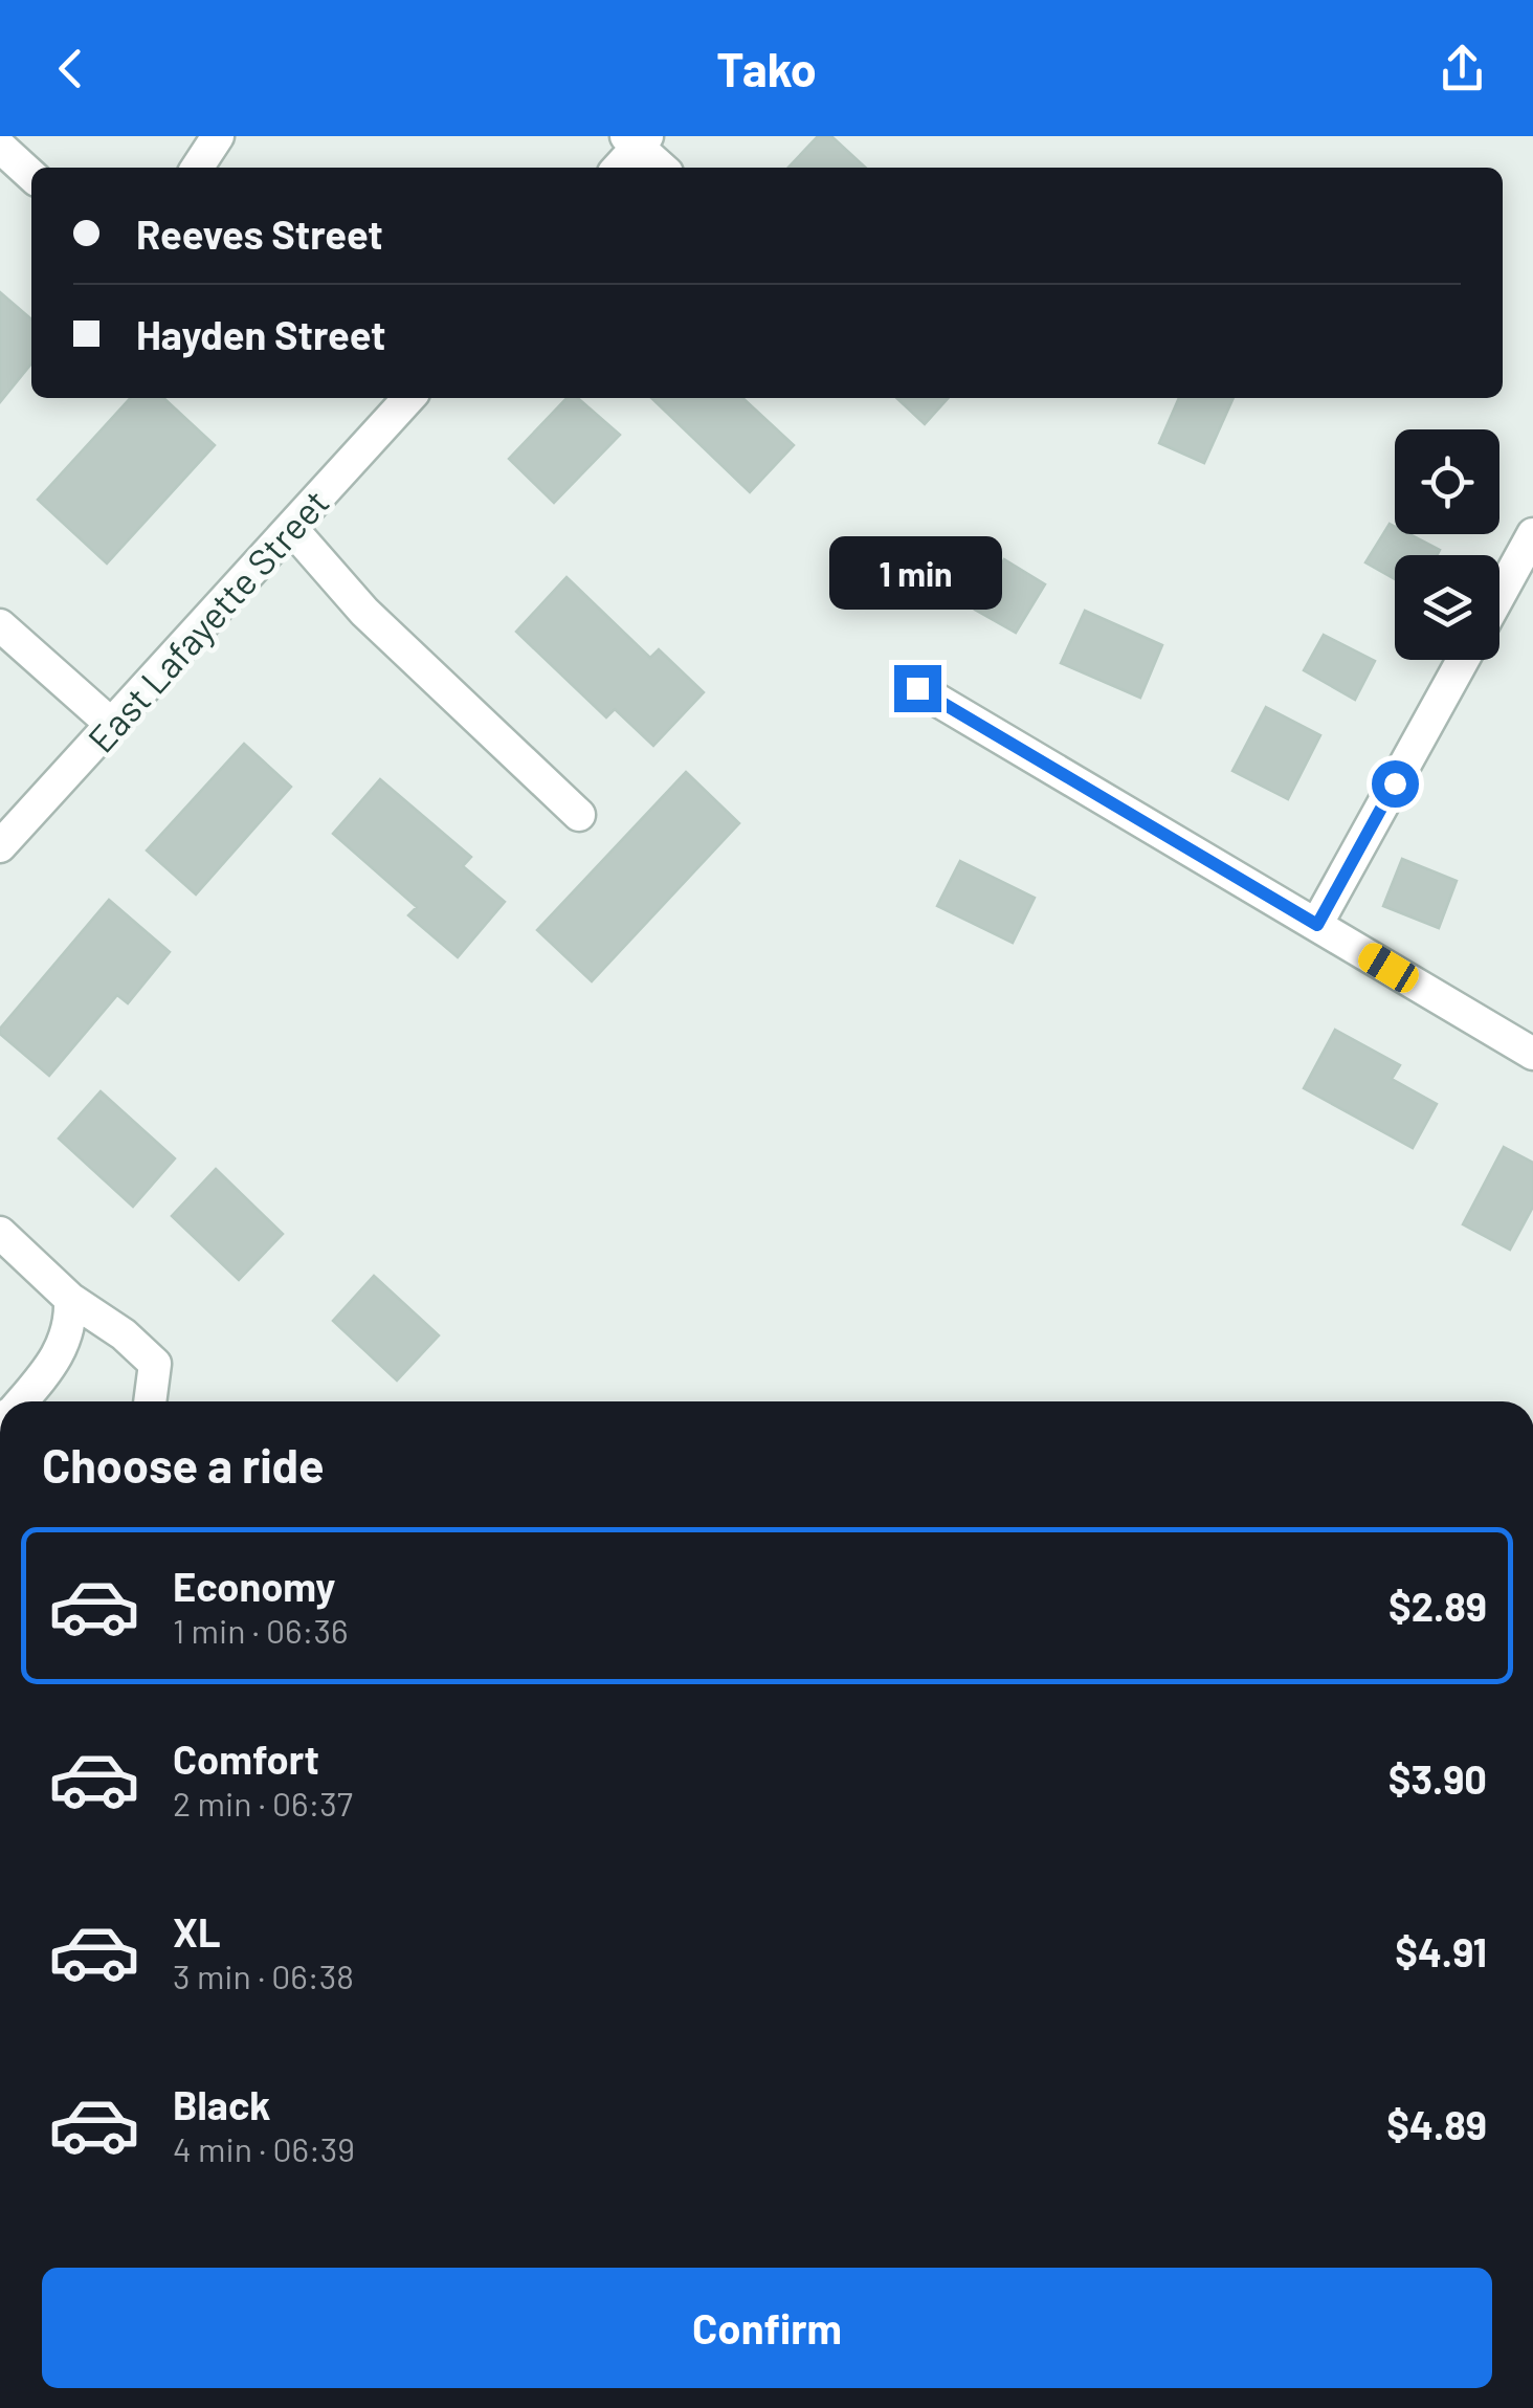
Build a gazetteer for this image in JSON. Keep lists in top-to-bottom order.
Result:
{
  "streets": {
    "street": ["East Lafayette Street"]
  },
  "page": {
    "header": "Tako",
    "banner": ["Reeves Street", "Hayden Street"],
    "bubble": "1 min",
    "heading": "Choose a ride",
    "list": [
      {
        "name": "Economy",
        "note": "1 min · 06:36",
        "value": "$2.89"
      },
      {
        "name": "Comfort",
        "note": "2 min · 06:37",
        "value": "$3.90"
      },
      {
        "name": "XL",
        "note": "3 min · 06:38",
        "value": "$4.91"
      },
      {
        "name": "Black",
        "note": "4 min · 06:39",
        "value": "$4.89"
      }
    ],
    "buttons": "Confirm"
  }
}
